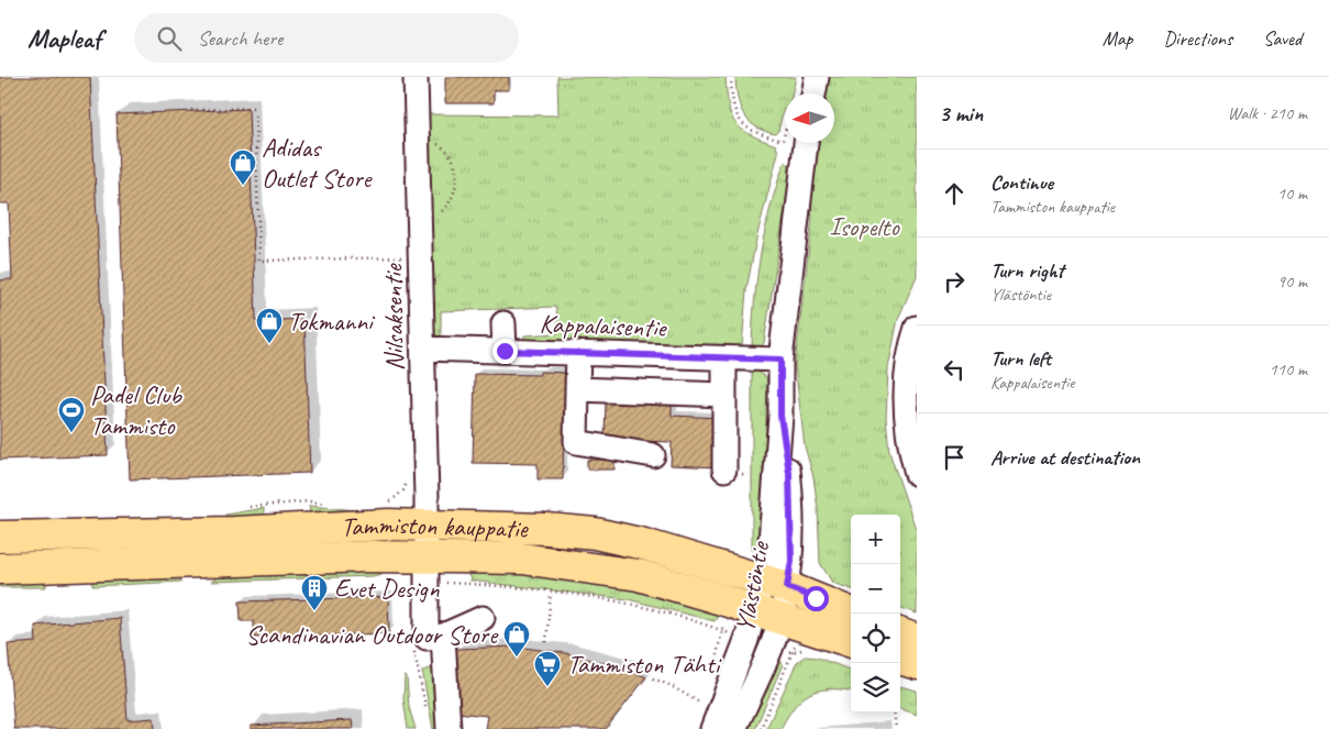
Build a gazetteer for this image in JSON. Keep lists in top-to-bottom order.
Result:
{
  "streets": {
    "main road": ["Tammiston kauppatie"],
    "street": ["Nilsaksentie", "Kappalaisentie", "Ylästöntie"]
  },
  "crossings": [
    ["Nilsaksentie", "Kappalaisentie"],
    ["Nilsaksentie", "Tammiston kauppatie"],
    ["Kappalaisentie", "Ylästöntie"],
    ["Tammiston kauppatie", "Ylästöntie"]
  ],
  "parks": ["Isopelto"],
  "places": {
    "shop": ["Adidas Outlet Store", "Tokmanni", "Scandinavian Outdoor Store"],
    "sports": ["Padel Club Tammisto"],
    "building": ["Evet Design"],
    "supermarket": ["Tammiston Tähti"]
  },
  "north": "left",
  "page": {
    "header": "Mapleaf",
    "search": "Search here",
    "nav": ["Map", "Directions", "Saved"],
    "heading": ["3 min", "Walk · 210 m"],
    "list": [
      ["Continue", "Tammiston kauppatie", "10 m"],
      ["Turn right", "Ylästöntie", "90 m"],
      ["Turn left", "Kappalaisentie", "110 m"],
      "Arrive at destination"
    ],
    "map_buttons": ["+", "−"]
  }
}
